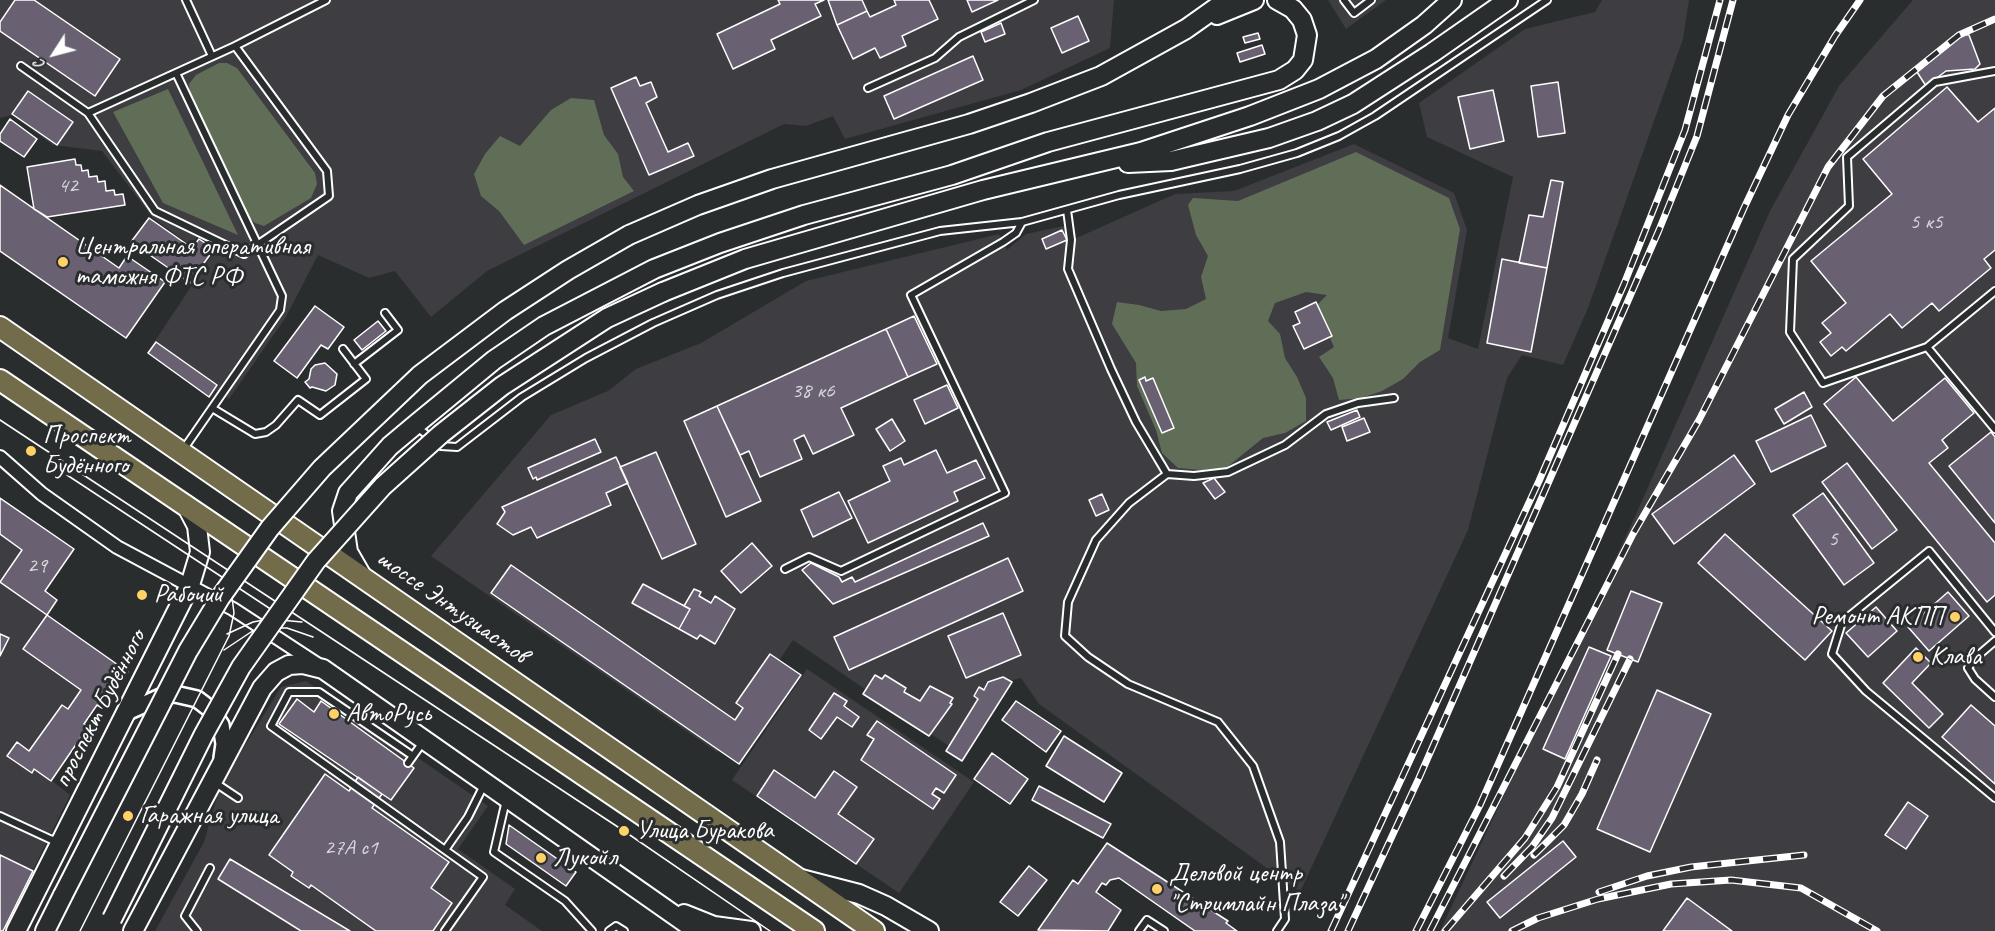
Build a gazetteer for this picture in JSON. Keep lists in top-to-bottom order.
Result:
{
  "streets": {
    "main road": ["шоссе Энтузиастов", "проспект Будённого"]
  },
  "places": [
    "Центральная оперативная таможня ФТС РФ",
    "Проспект Будённого",
    "Рабочий",
    "Ремонт АКПП",
    "Клава",
    "АвтоРусь",
    "Гаражная улица",
    "Улица Буракова",
    "Лукойл",
    "Деловой центр \"Стримлайн Плаза\""
  ],
  "house_numbers": [
    "42",
    "5 к5",
    "38 к6",
    "5",
    "29",
    "27А с1"
  ],
  "north": "bottom left"
}
